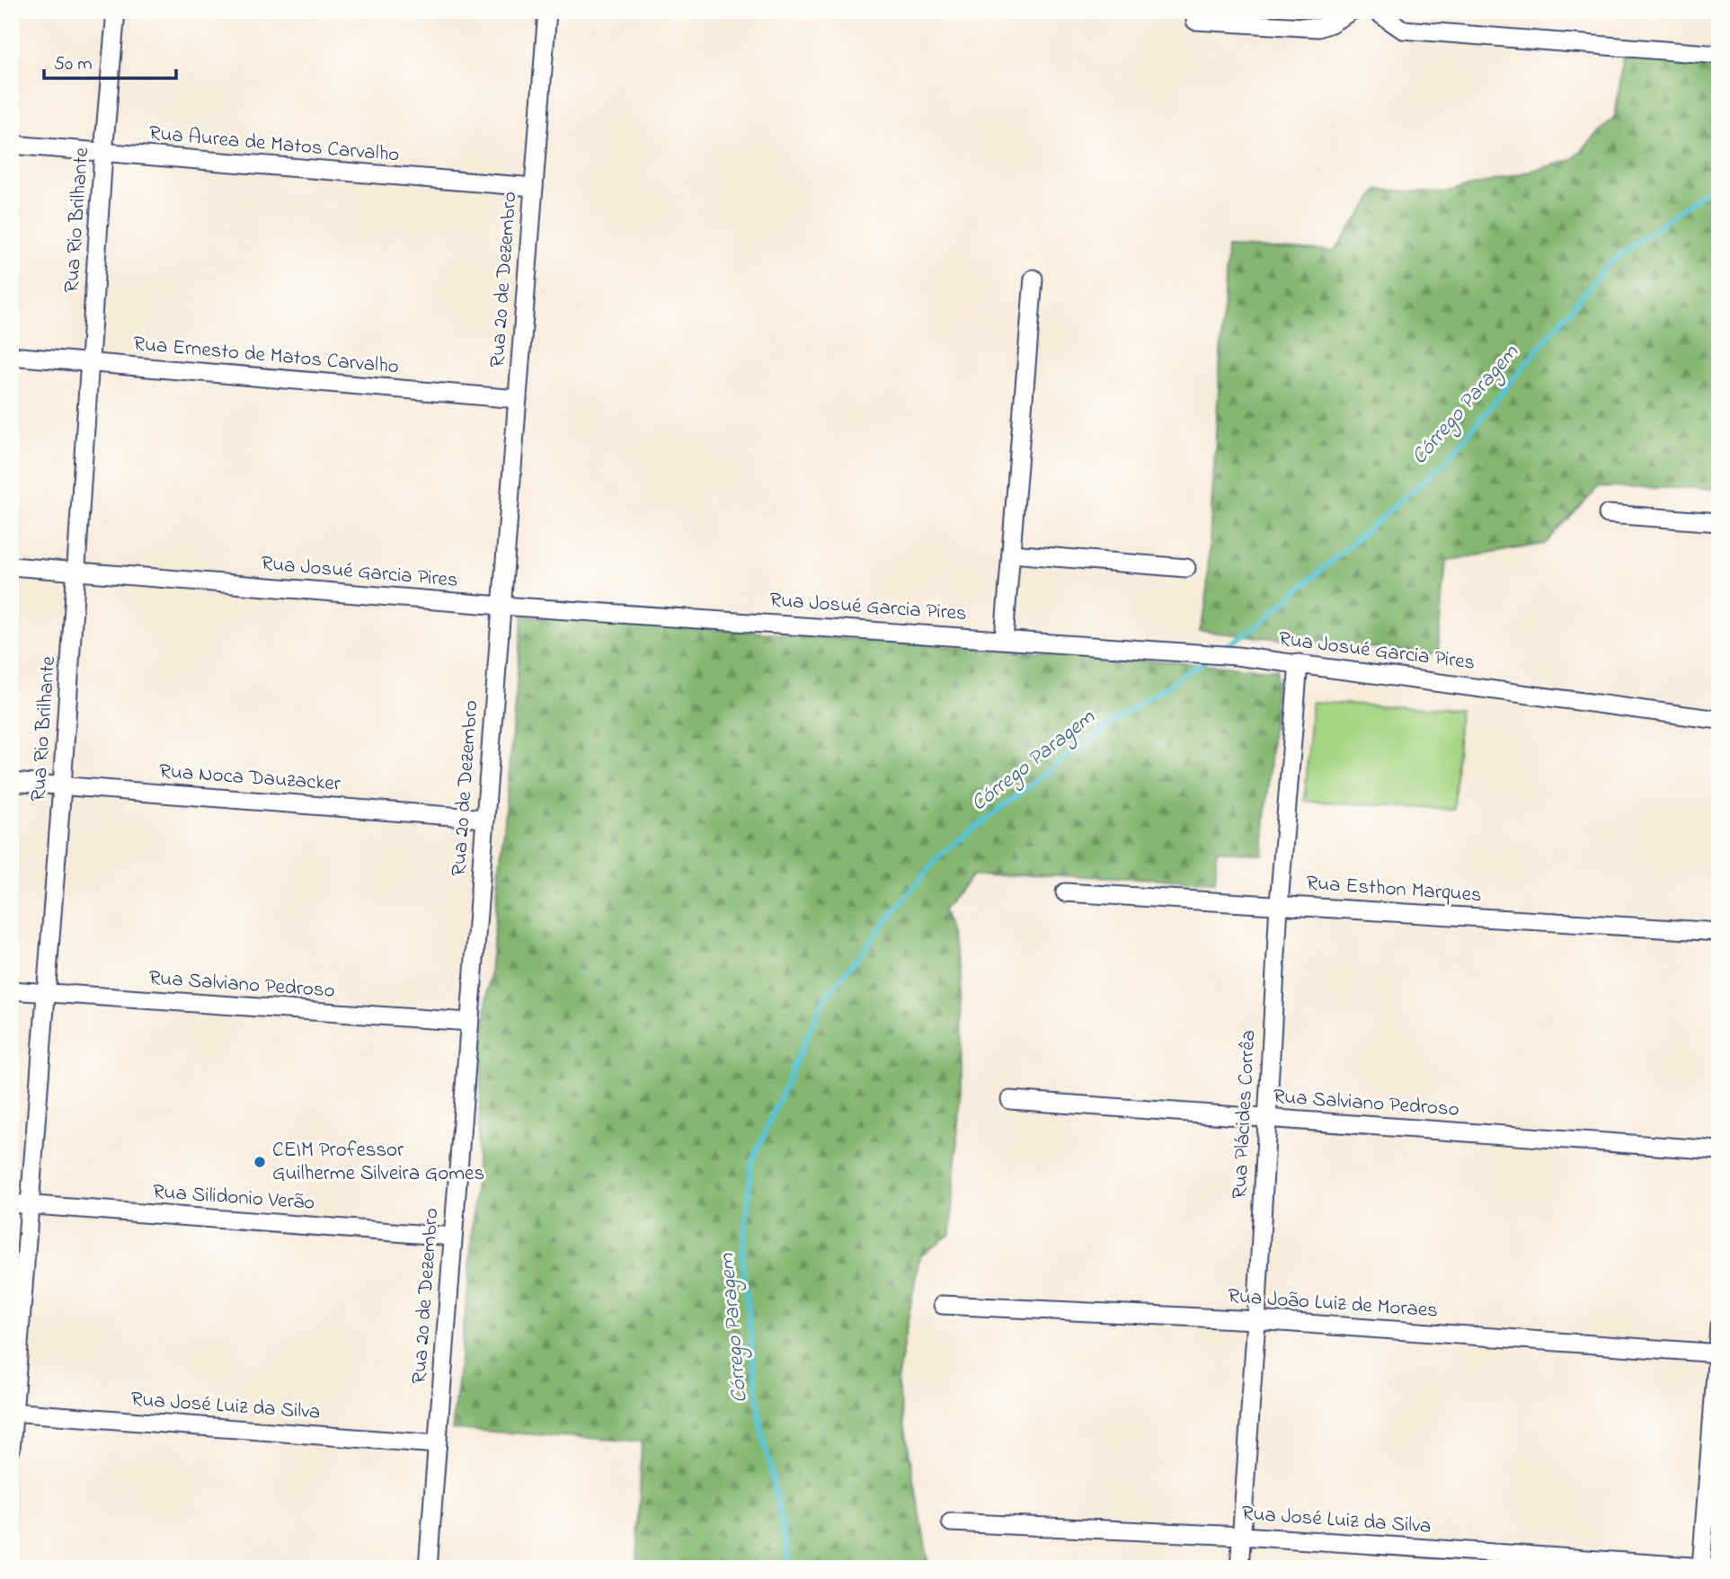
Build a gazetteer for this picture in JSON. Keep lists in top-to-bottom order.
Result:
{
  "streets": {
    "street": [
      "Rua Aurea de Matos Carvalho",
      "Rua Rio Brilhante",
      "Rua 20 de Dezembro",
      "Rua Ernesto de Matos Carvalho",
      "Rua Josué Garcia Pires",
      "Rua Noca Dauzacker",
      "Rua Esthon Marques",
      "Rua Salviano Pedroso",
      "Rua Plácides Corrêa",
      "Rua Silidonio Verão",
      "Rua João Luiz de Moraes",
      "Rua José Luiz da Silva"
    ]
  },
  "crossings": [
    ["Rua Aurea de Matos Carvalho", "Rua Rio Brilhante"],
    ["Rua Aurea de Matos Carvalho", "Rua 20 de Dezembro"],
    ["Rua Rio Brilhante", "Rua Ernesto de Matos Carvalho"],
    ["Rua Rio Brilhante", "Rua Josué Garcia Pires"],
    ["Rua Rio Brilhante", "Rua Noca Dauzacker"],
    ["Rua Rio Brilhante", "Rua Salviano Pedroso"],
    ["Rua Rio Brilhante", "Rua Silidonio Verão"],
    ["Rua Rio Brilhante", "Rua José Luiz da Silva"],
    ["Rua 20 de Dezembro", "Rua Ernesto de Matos Carvalho"],
    ["Rua 20 de Dezembro", "Rua Josué Garcia Pires"],
    ["Rua 20 de Dezembro", "Rua Noca Dauzacker"],
    ["Rua 20 de Dezembro", "Rua Salviano Pedroso"],
    ["Rua 20 de Dezembro", "Rua Silidonio Verão"],
    ["Rua 20 de Dezembro", "Rua José Luiz da Silva"],
    ["Rua Josué Garcia Pires", "Rua Plácides Corrêa"],
    ["Rua Esthon Marques", "Rua Plácides Corrêa"],
    ["Rua Salviano Pedroso", "Rua Plácides Corrêa"],
    ["Rua Plácides Corrêa", "Rua João Luiz de Moraes"],
    ["Rua Plácides Corrêa", "Rua José Luiz da Silva"]
  ],
  "water": ["Córrego Paragem"],
  "places": ["CEIM Professor Guilherme Silveira Gomes"],
  "scale_bar": "50 m"
}
